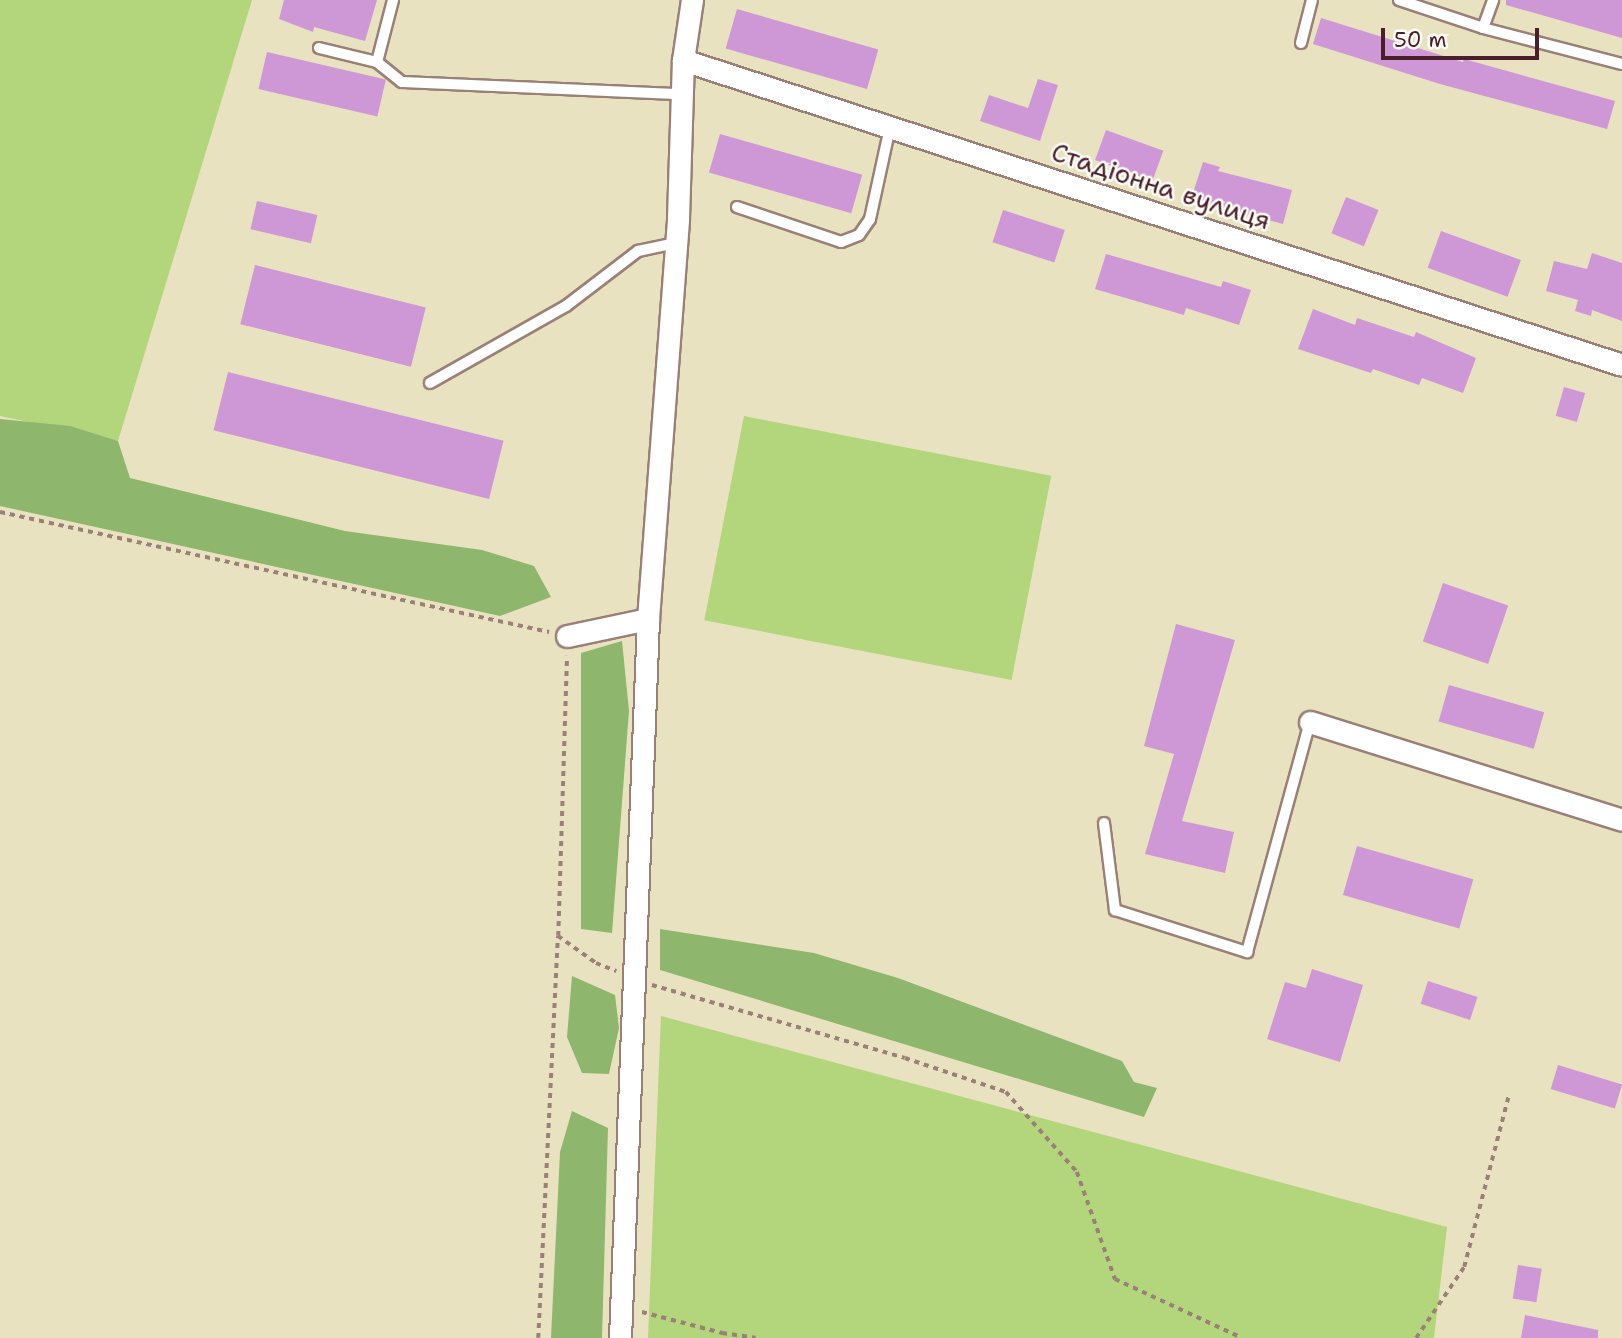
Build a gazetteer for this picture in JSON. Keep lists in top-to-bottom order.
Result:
{
  "streets": {
    "street": ["Стадіонна вулиця"]
  },
  "scale_bar": "50 m"
}
